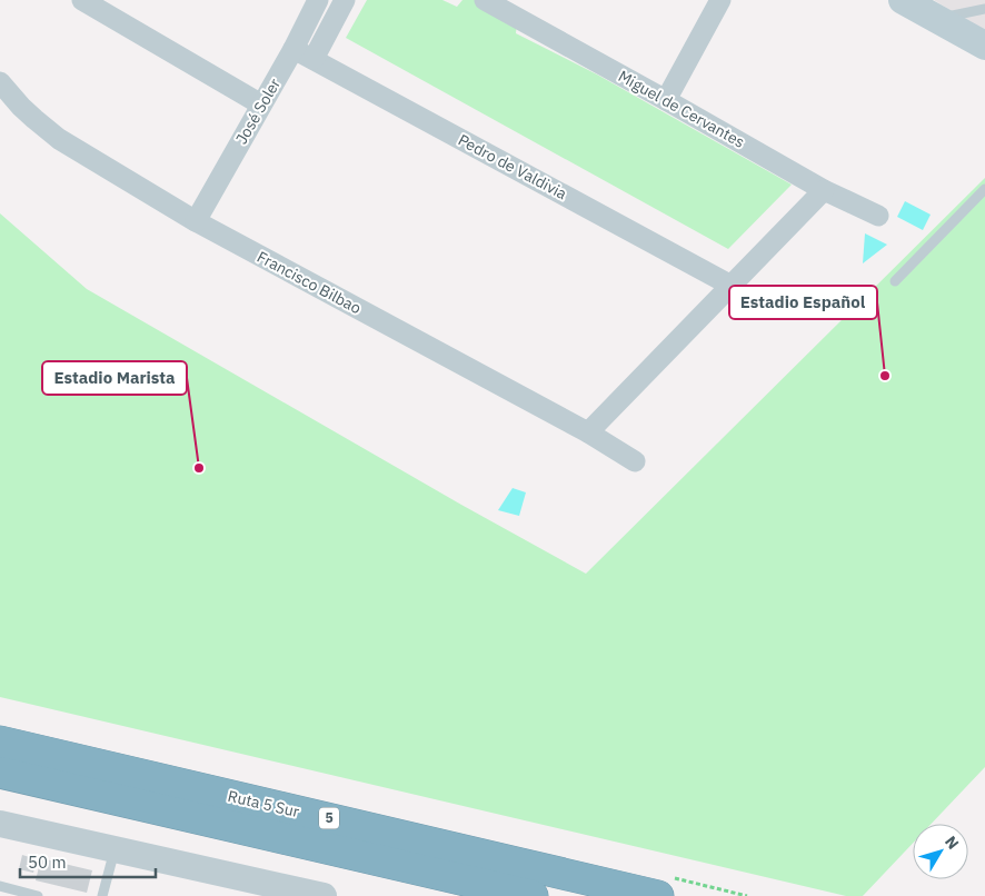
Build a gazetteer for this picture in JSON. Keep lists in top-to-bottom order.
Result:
{
  "streets": {
    "highway": ["Ruta 5 Sur", "5"],
    "street": [
      "Miguel de Cervantes",
      "José Soler",
      "Pedro de Valdivia",
      "Francisco Bilbao"
    ]
  },
  "crossings": [
    ["José Soler", "Pedro de Valdivia"],
    ["José Soler", "Francisco Bilbao"]
  ],
  "places": ["Estadio Español", "Estadio Marista"],
  "scale_bar": "50 m",
  "north": "top right"
}
